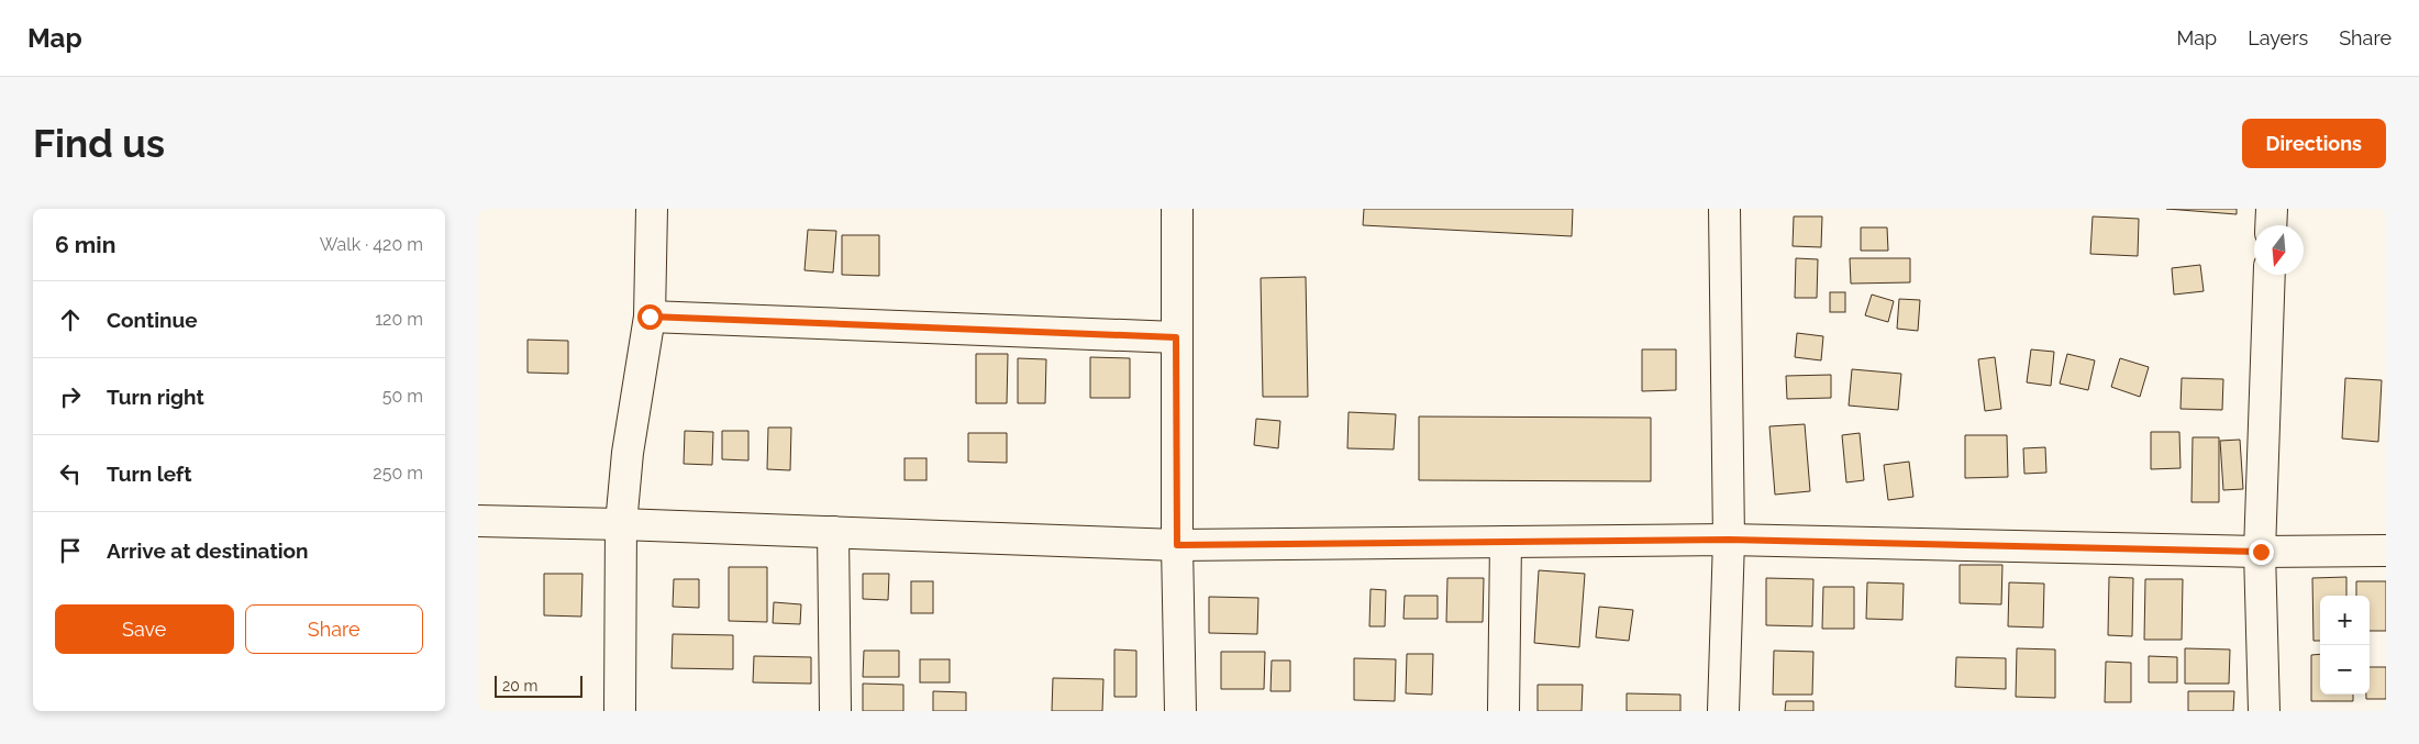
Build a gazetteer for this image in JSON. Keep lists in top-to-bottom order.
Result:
{
  "scale_bar": "20 m",
  "north": "bottom",
  "page": {
    "header": "Map",
    "nav": ["Map", "Layers", "Share"],
    "buttons": [
      "Directions",
      ["Save", "Share"]
    ],
    "title": "Find us",
    "heading": ["6 min", "Walk · 420 m"],
    "list": [
      ["Continue", "120 m"],
      ["Turn right", "50 m"],
      ["Turn left", "250 m"],
      "Arrive at destination"
    ],
    "map_buttons": ["+", "−"],
    "scale": "20 m"
  }
}
